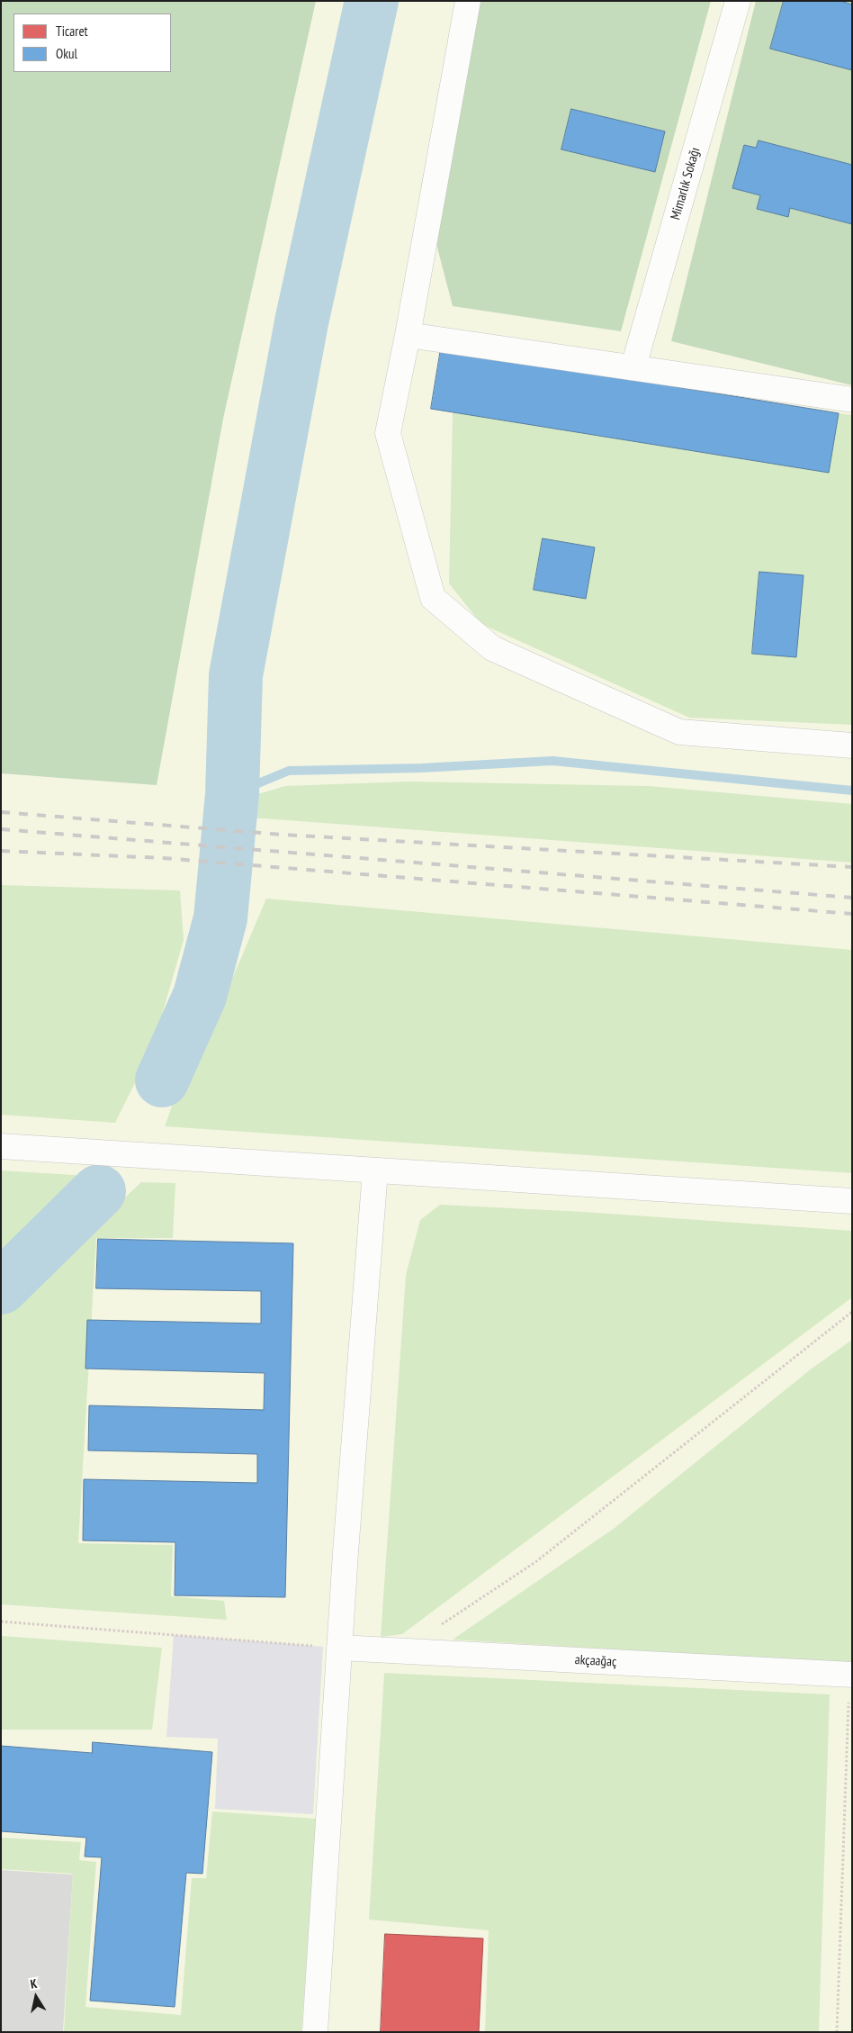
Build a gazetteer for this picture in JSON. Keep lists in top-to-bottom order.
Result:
{
  "streets": {
    "street": ["Mimarlık Sokağı", "akçaağaç"]
  },
  "legend": ["Ticaret", "Okul"],
  "north": "top"
}
